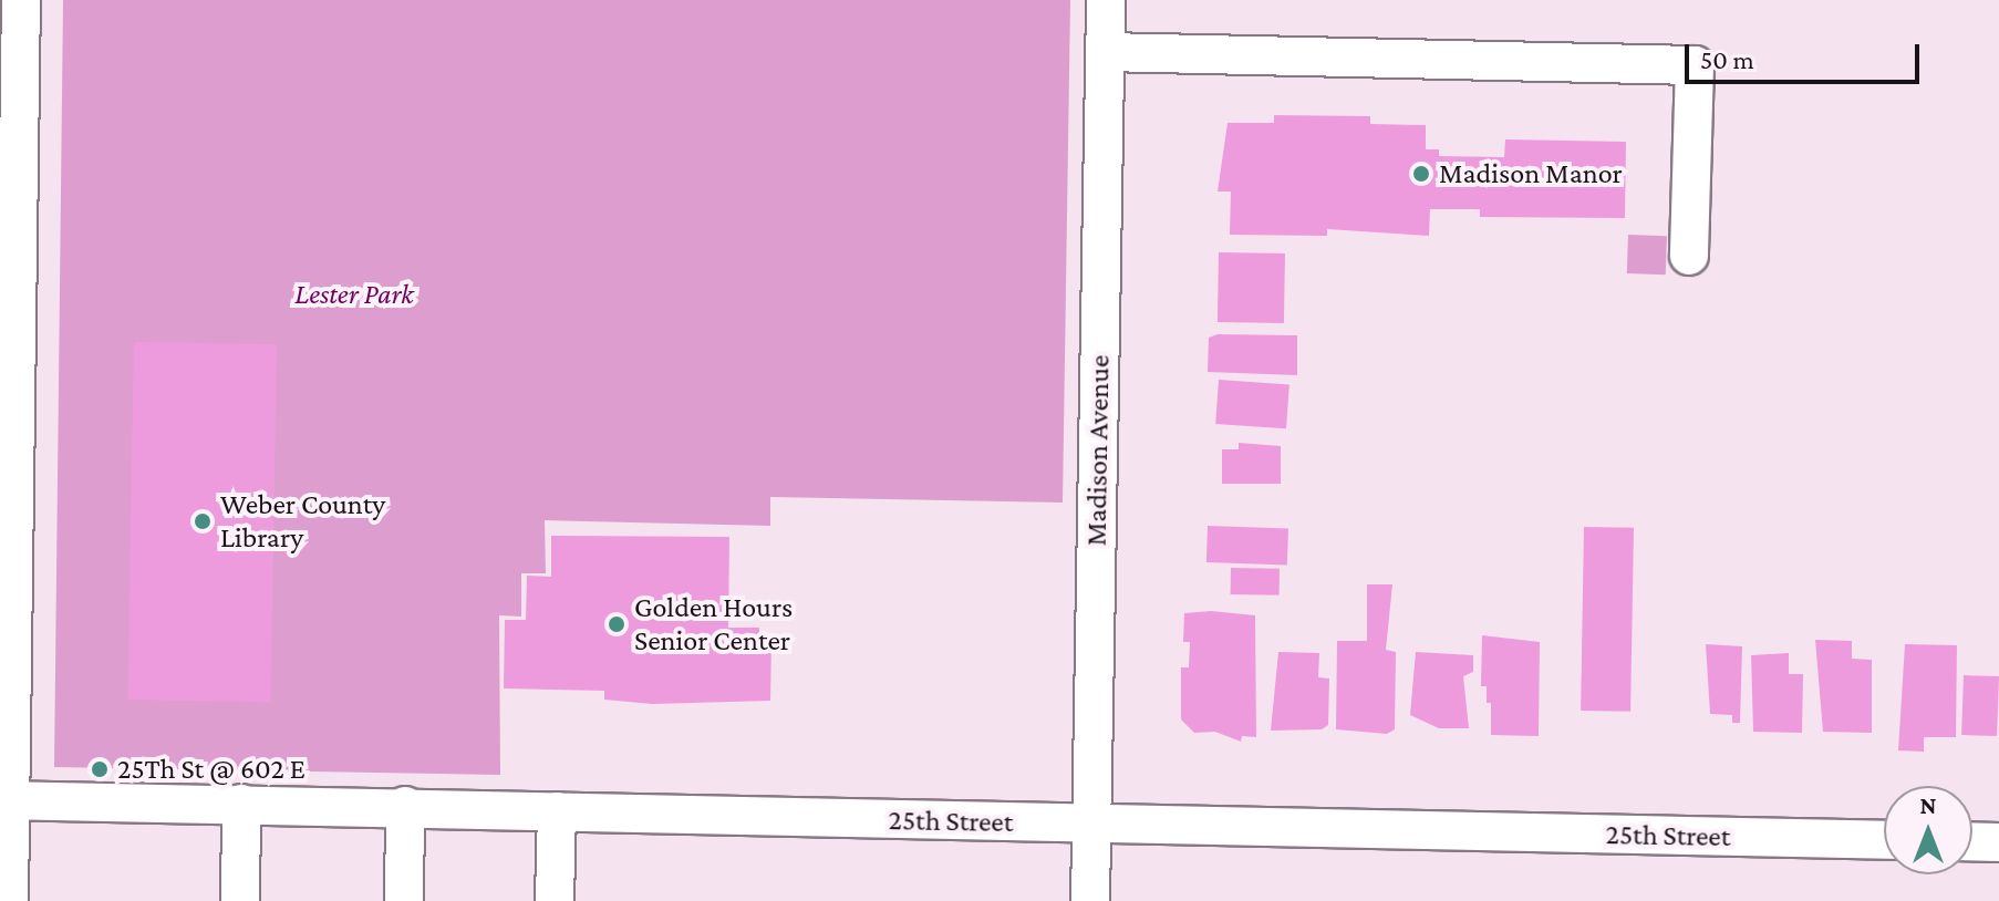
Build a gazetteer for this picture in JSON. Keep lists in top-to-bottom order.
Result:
{
  "streets": {
    "street": ["Madison Avenue", "25th Street"]
  },
  "crossings": [
    ["Madison Avenue", "25th Street"]
  ],
  "parks": ["Lester Park"],
  "places": [
    "Madison Manor",
    "Weber County Library",
    "Golden Hours Senior Center",
    "25Th St @ 602 E"
  ],
  "scale_bar": "50 m",
  "north": "top"
}
